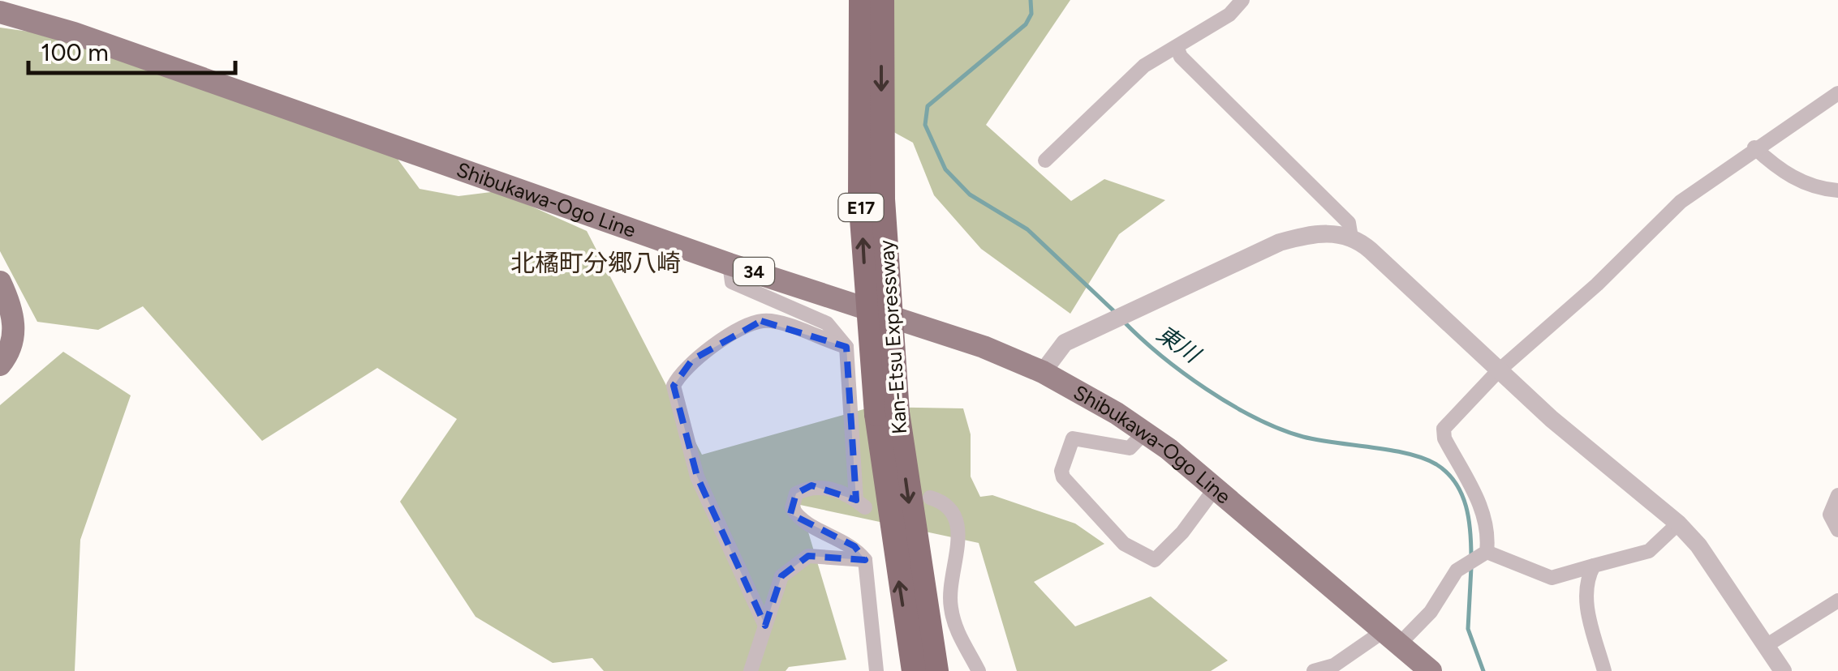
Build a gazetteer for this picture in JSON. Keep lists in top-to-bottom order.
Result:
{
  "streets": {
    "highway": ["E17", "Kan-Etsu Expressway"],
    "main road": ["Shibukawa-Ogo Line", "34"]
  },
  "districts": ["北橘町分郷八崎"],
  "water": ["東川"],
  "scale_bar": "100 m"
}
